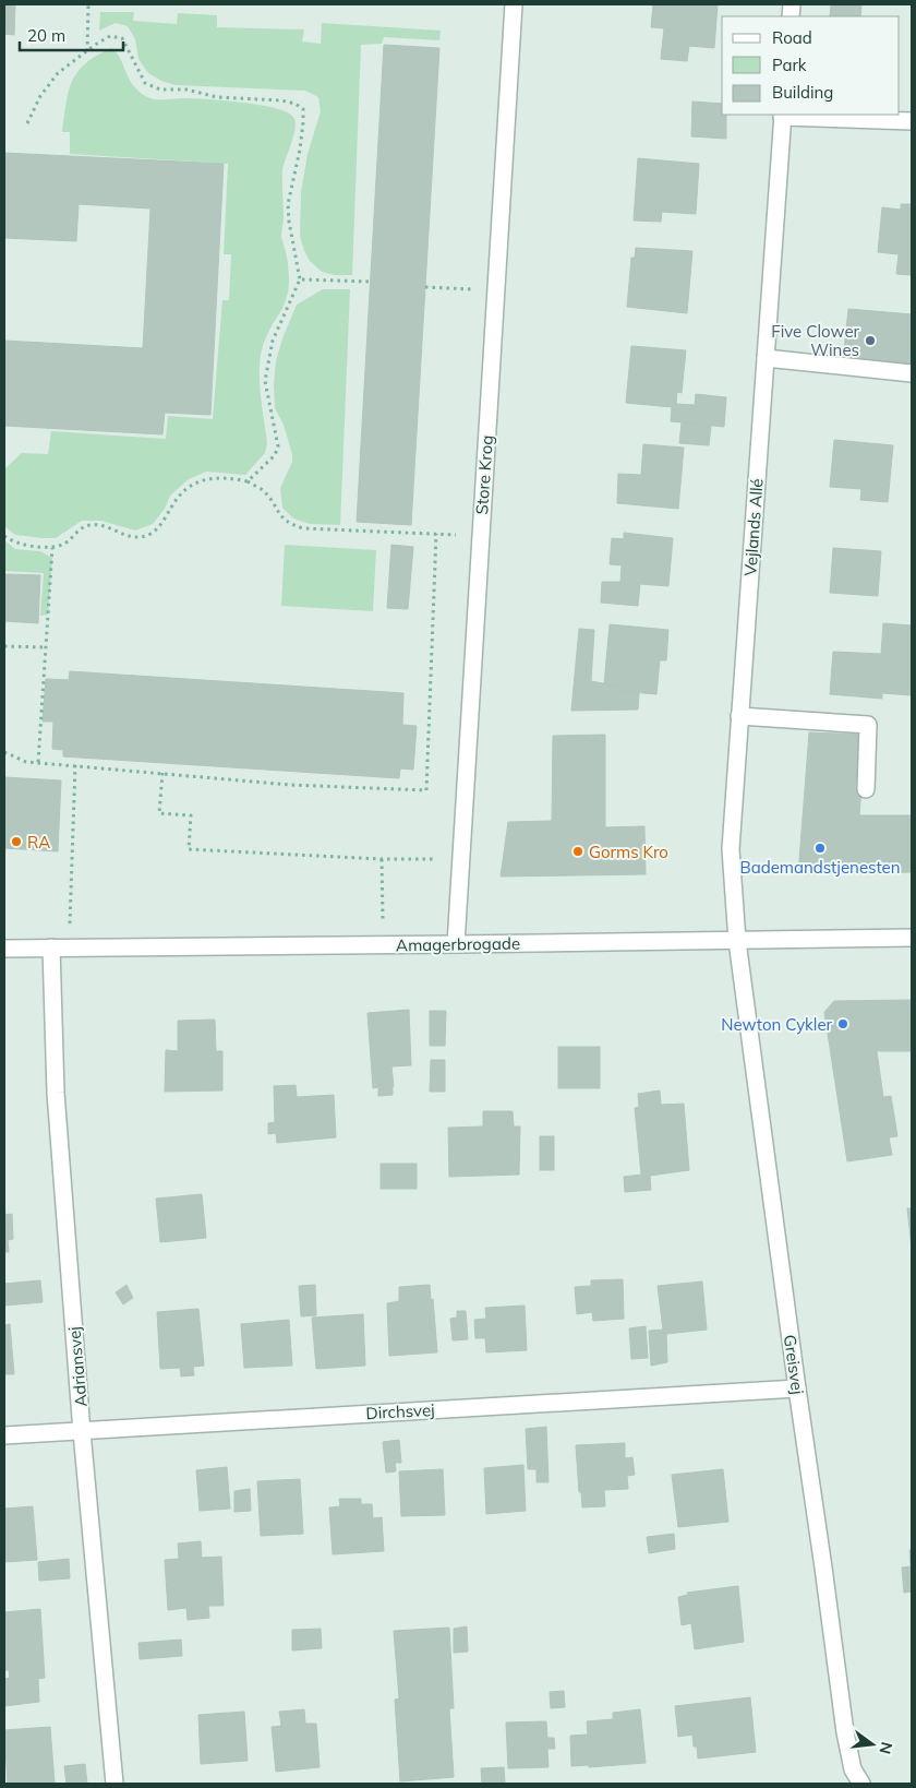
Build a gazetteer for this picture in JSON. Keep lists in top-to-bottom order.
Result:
{
  "streets": {
    "street": [
      "Store Krog",
      "Vejlands Allé",
      "Amagerbrogade",
      "Greisvej",
      "Adriansvej",
      "Dirchsvej"
    ]
  },
  "crossings": [
    ["Store Krog", "Amagerbrogade"],
    ["Vejlands Allé", "Amagerbrogade"],
    ["Vejlands Allé", "Greisvej"],
    ["Amagerbrogade", "Greisvej"],
    ["Amagerbrogade", "Adriansvej"],
    ["Greisvej", "Dirchsvej"],
    ["Adriansvej", "Dirchsvej"]
  ],
  "places": [
    "Five Clower Wines",
    "RA",
    "Bademandstjenesten",
    "Gorms Kro",
    "Newton Cykler"
  ],
  "legend": ["Road", "Park", "Building"],
  "scale_bar": "20 m",
  "north": "right"
}
